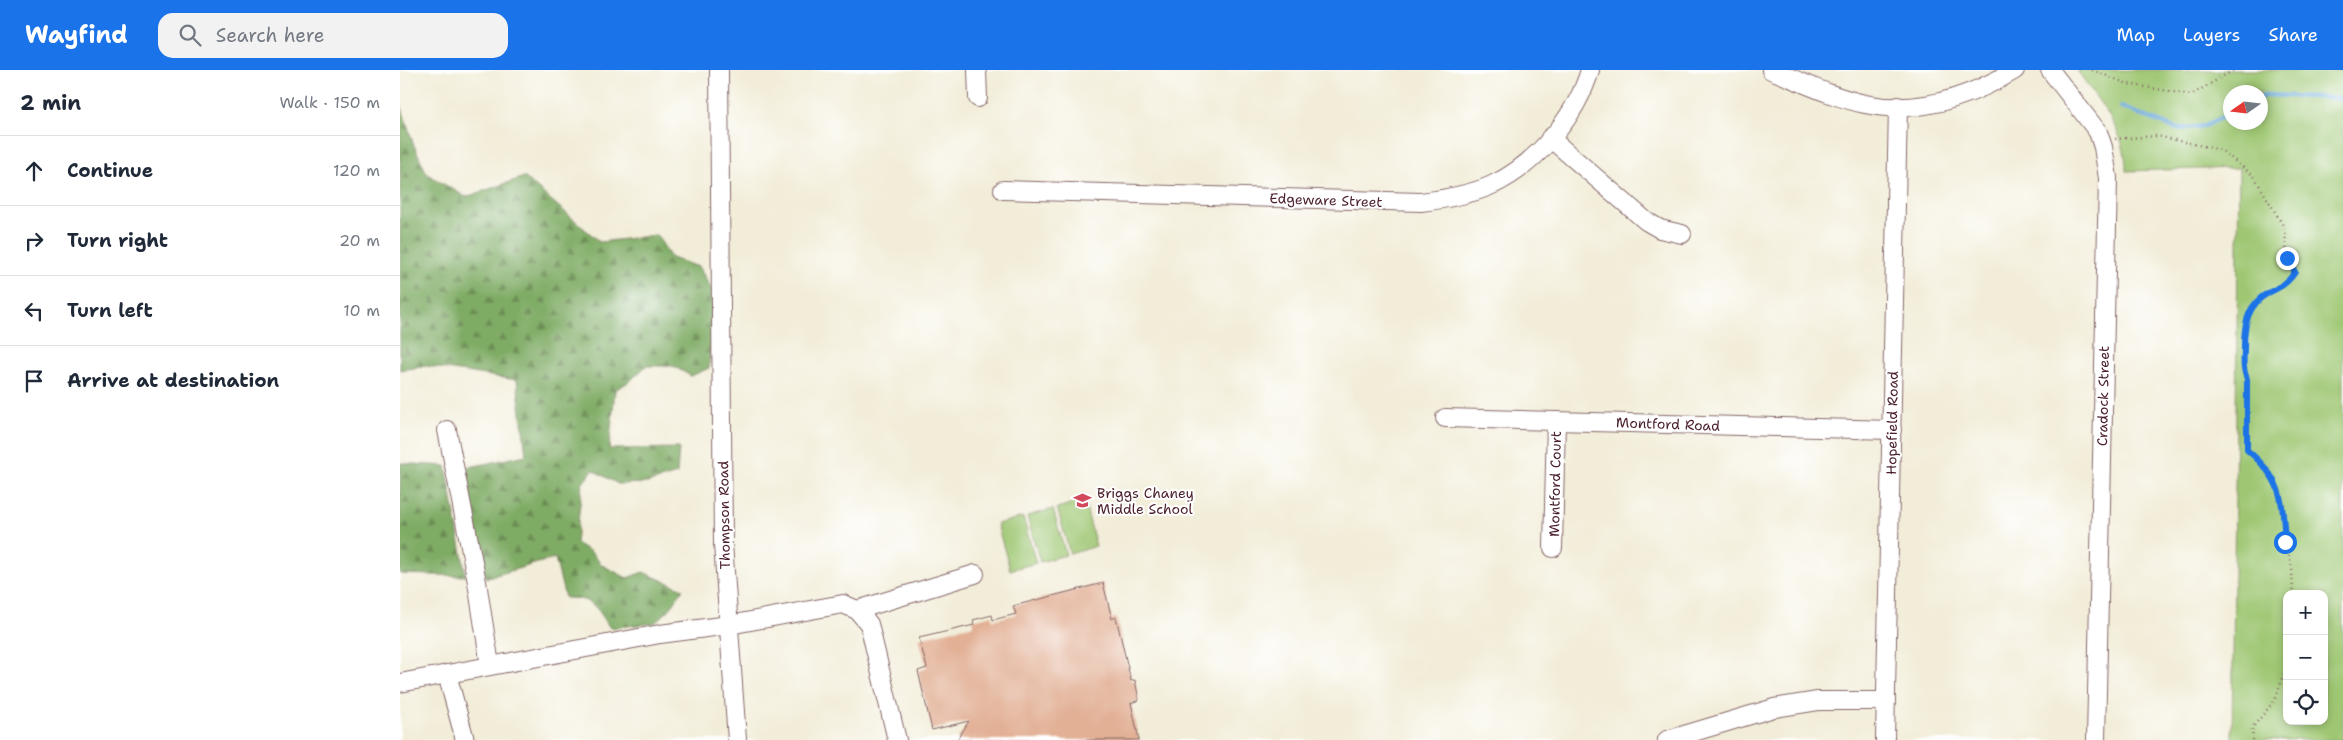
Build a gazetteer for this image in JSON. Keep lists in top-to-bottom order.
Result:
{
  "streets": {
    "street": [
      "Edgeware Street",
      "Cradock Street",
      "Hopefield Road",
      "Montford Road",
      "Montford Court",
      "Thompson Road"
    ]
  },
  "crossings": [
    ["Hopefield Road", "Montford Road"],
    ["Montford Road", "Montford Court"]
  ],
  "places": {
    "school or university": ["Briggs Chaney Middle School"]
  },
  "north": "left",
  "page": {
    "header": "Wayfind",
    "search": "Search here",
    "nav": ["Map", "Layers", "Share"],
    "heading": ["2 min", "Walk · 150 m"],
    "list": [
      ["Continue", "120 m"],
      ["Turn right", "20 m"],
      ["Turn left", "10 m"],
      "Arrive at destination"
    ],
    "map_buttons": ["+", "−"]
  }
}
